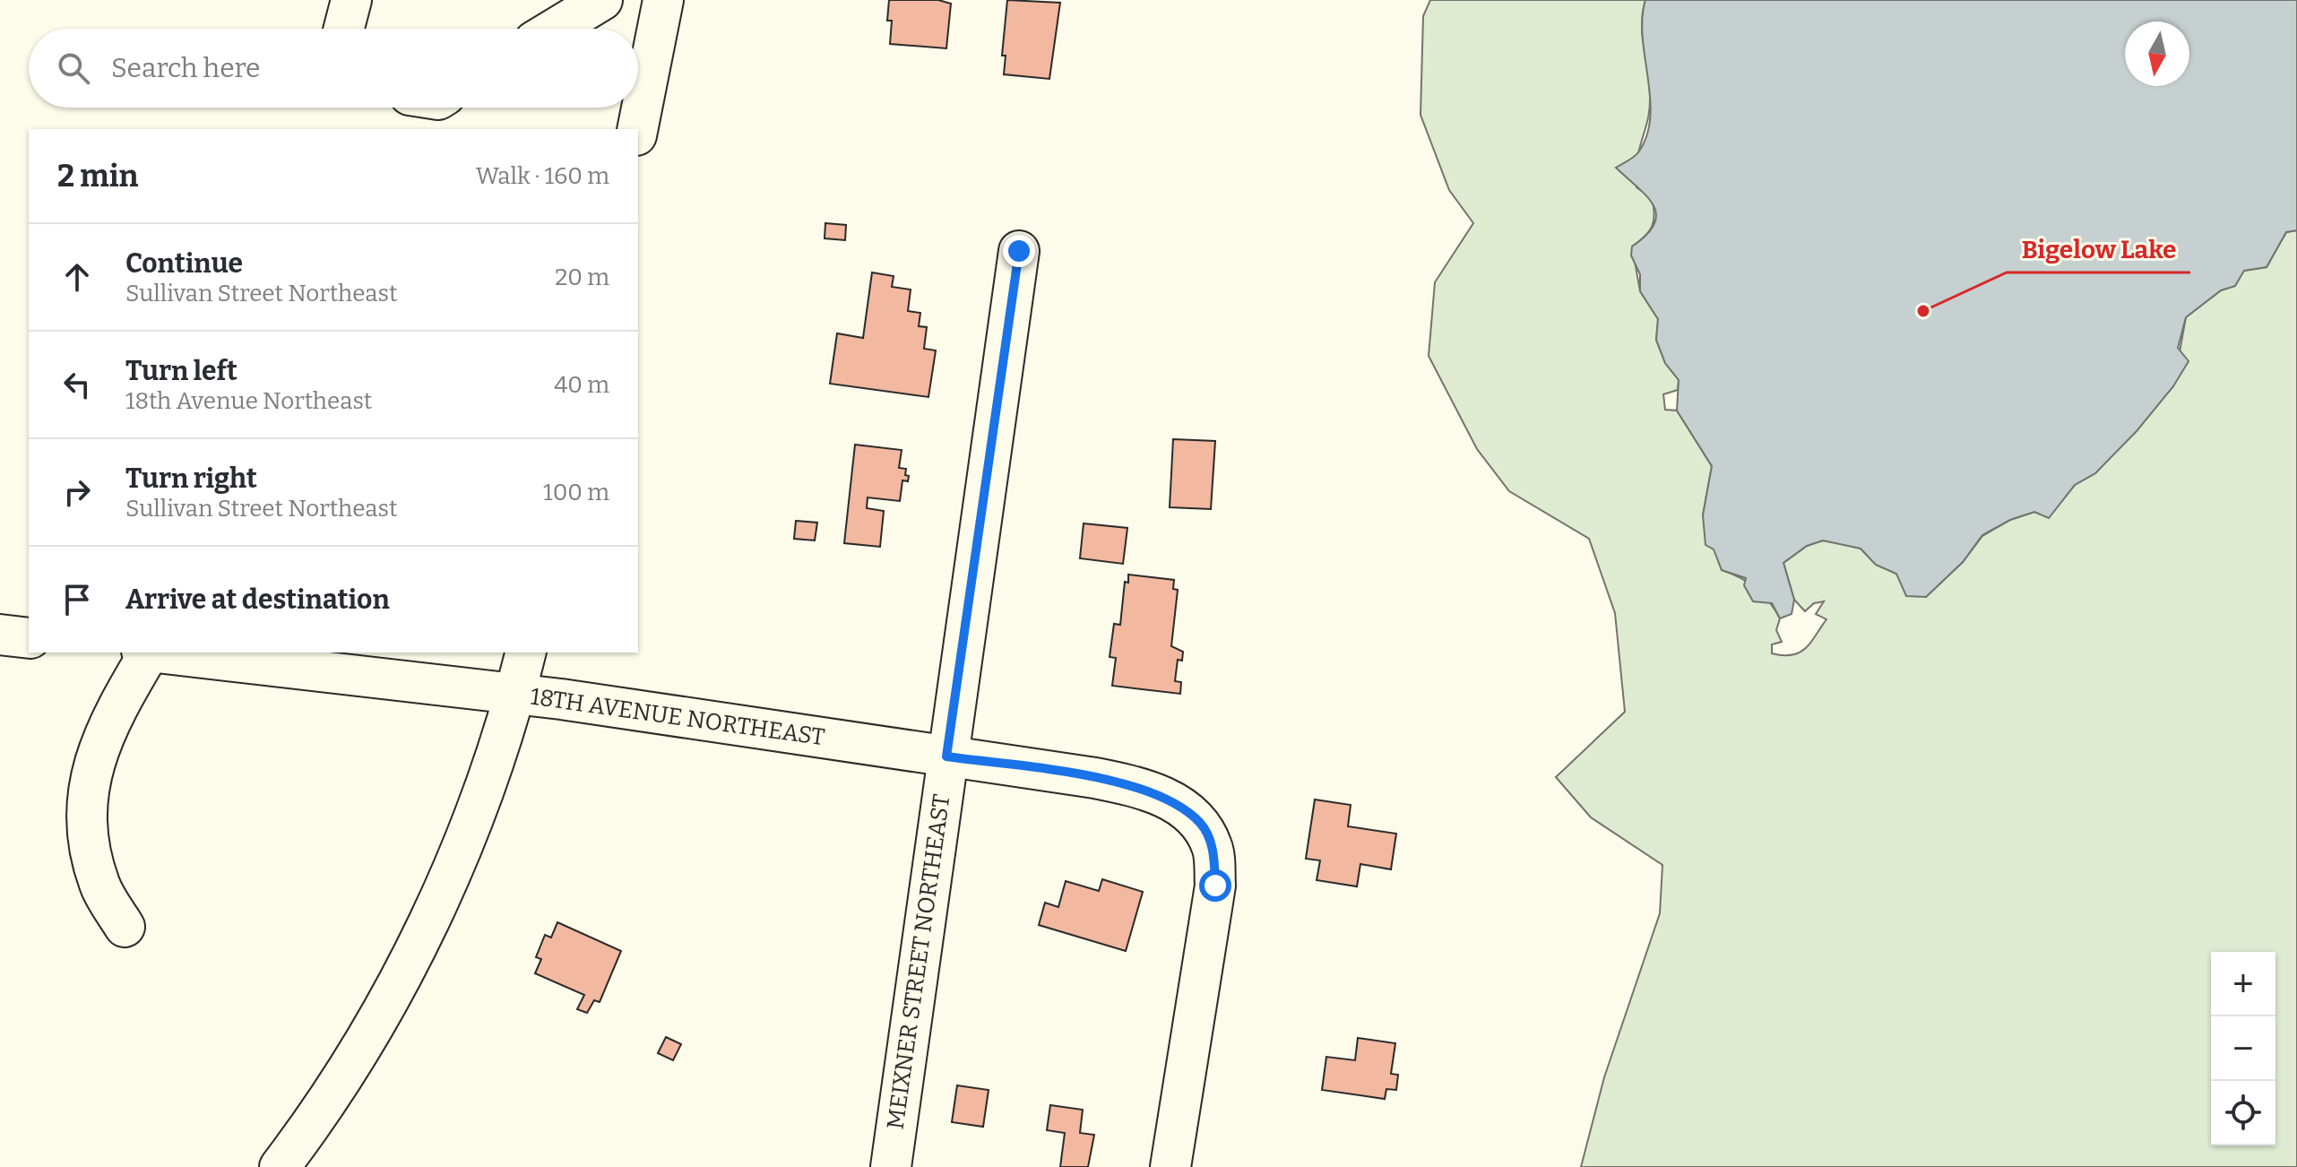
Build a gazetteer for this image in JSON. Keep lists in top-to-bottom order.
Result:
{
  "streets": {
    "street": ["18TH AVENUE NORTHEAST", "MEIXNER STREET NORTHEAST"]
  },
  "crossings": [
    ["18TH AVENUE NORTHEAST", "MEIXNER STREET NORTHEAST"]
  ],
  "places": ["Bigelow Lake"],
  "north": "bottom",
  "page": {
    "search": "Search here",
    "heading": ["2 min", "Walk · 160 m"],
    "list": [
      ["Continue", "Sullivan Street Northeast", "20 m"],
      ["Turn left", "18th Avenue Northeast", "40 m"],
      ["Turn right", "Sullivan Street Northeast", "100 m"],
      "Arrive at destination"
    ],
    "map_buttons": ["+", "−"]
  }
}
